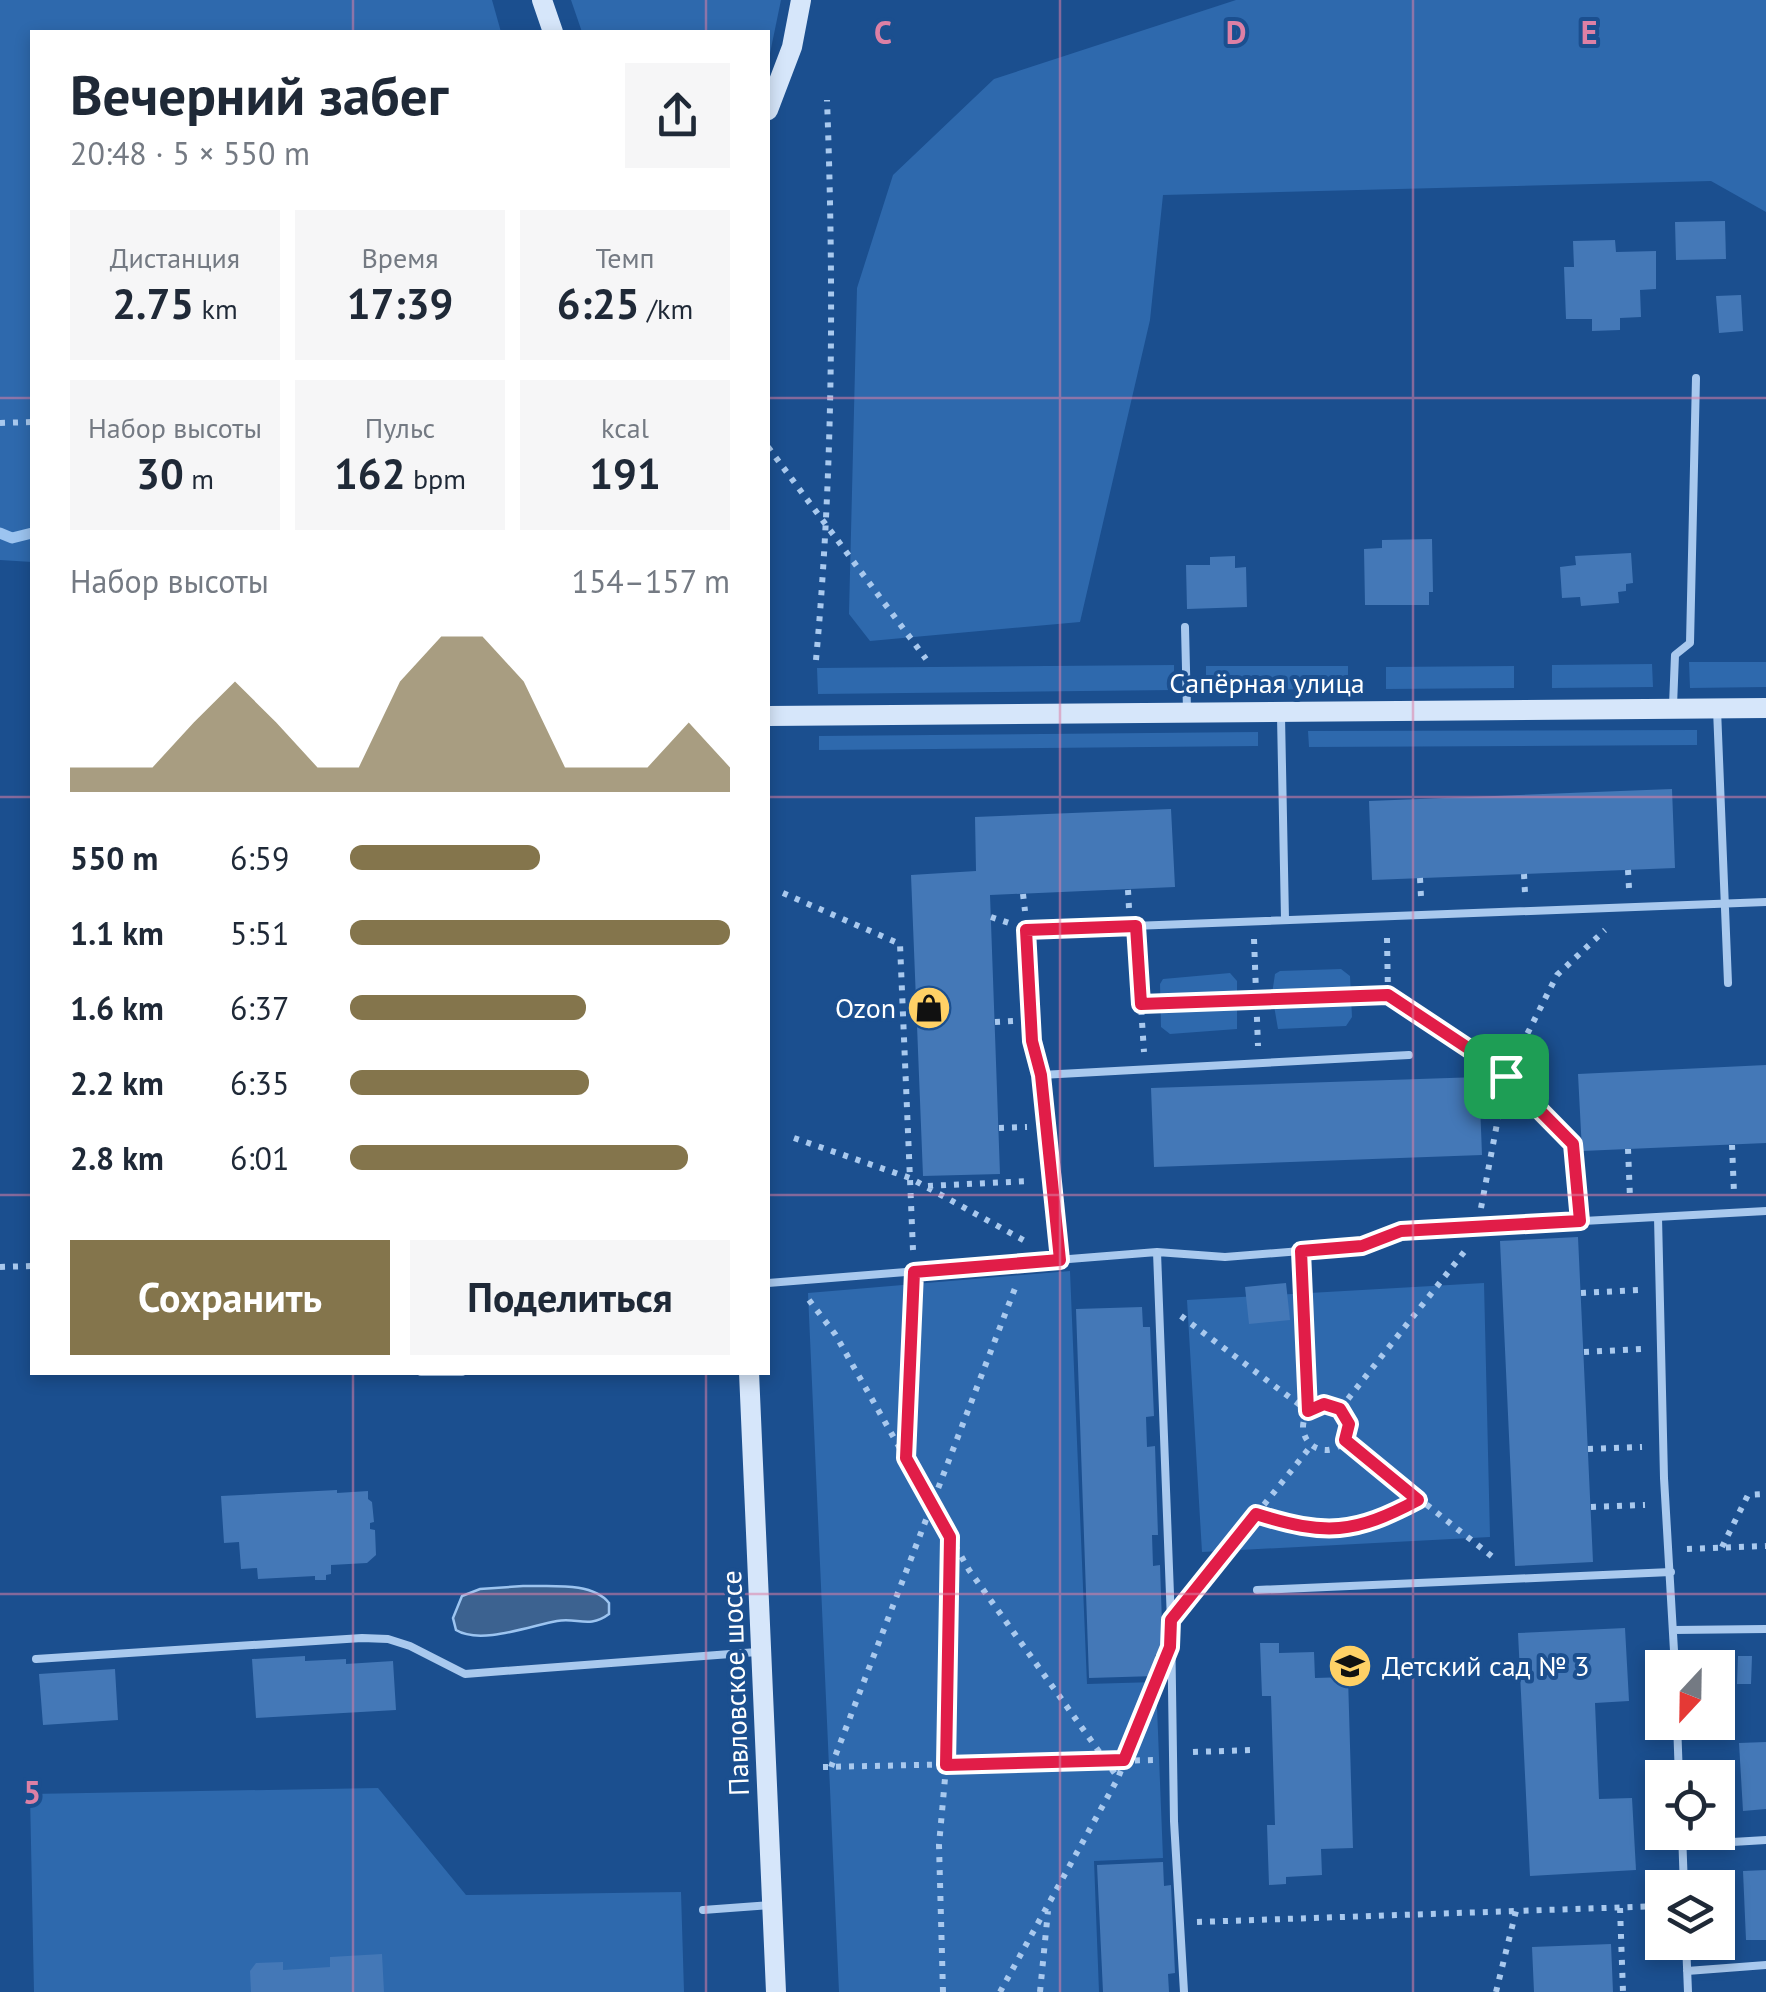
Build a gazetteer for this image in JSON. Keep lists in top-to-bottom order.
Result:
{
  "streets": {
    "street": ["Сапёрная улица", "Павловское шоссе"]
  },
  "places": {
    "shop": ["Ozon"],
    "school or university": ["Детский сад № 3"]
  },
  "north": "bottom",
  "page": {
    "heading": ["Вечерний забег", "20:48 · 5 × 550 m"],
    "stats": [
      ["Дистанция", "2.75 km"],
      ["Время", "17:39"],
      ["Темп", "6:25 /km"],
      ["Набор высоты", "30 m"],
      ["Пульс", "162 bpm"],
      ["kcal", "191"]
    ],
    "chart": ["Набор высоты", "154–157 m"],
    "list": [
      {
        "name": "550 m",
        "note": "6:59"
      },
      {
        "name": "1.1 km",
        "note": "5:51"
      },
      {
        "name": "1.6 km",
        "note": "6:37"
      },
      {
        "name": "2.2 km",
        "note": "6:35"
      },
      {
        "name": "2.8 km",
        "note": "6:01"
      }
    ],
    "buttons": ["Сохранить", "Поделиться"]
  },
  "grid": {
    "columns": ["C", "D", "E"],
    "rows": ["5"]
  }
}
